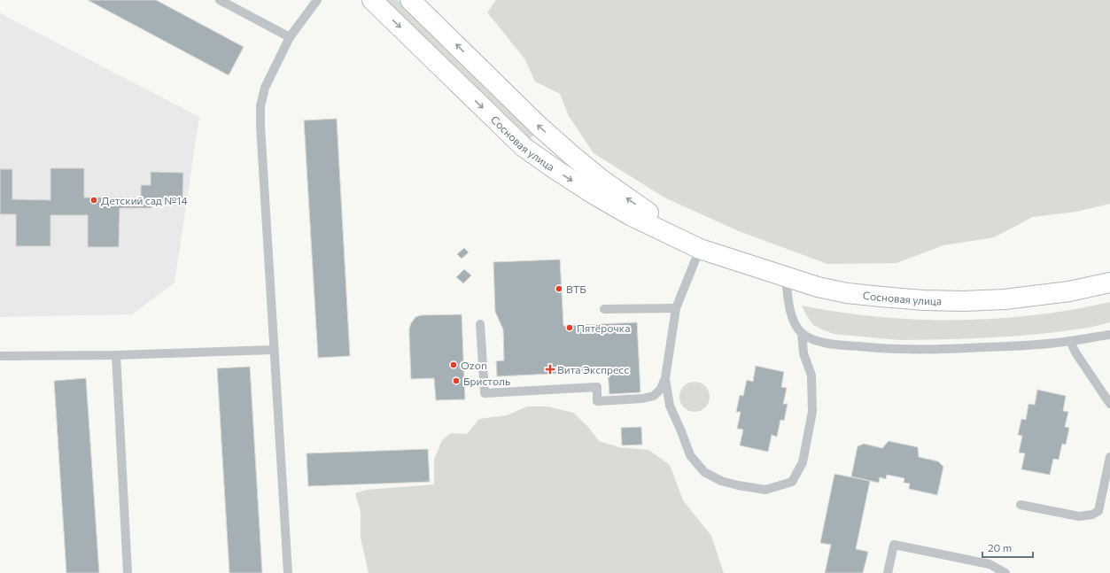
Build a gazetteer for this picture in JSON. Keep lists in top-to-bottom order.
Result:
{
  "streets": {
    "street": ["Сосновая улица"]
  },
  "places": {
    "other": [
      "Детский сад №14",
      "ВТБ",
      "Пятёрочка",
      "Ozon",
      "Бристоль"
    ],
    "health": ["Вита Экспресс"]
  },
  "scale_bar": "20 m"
}
